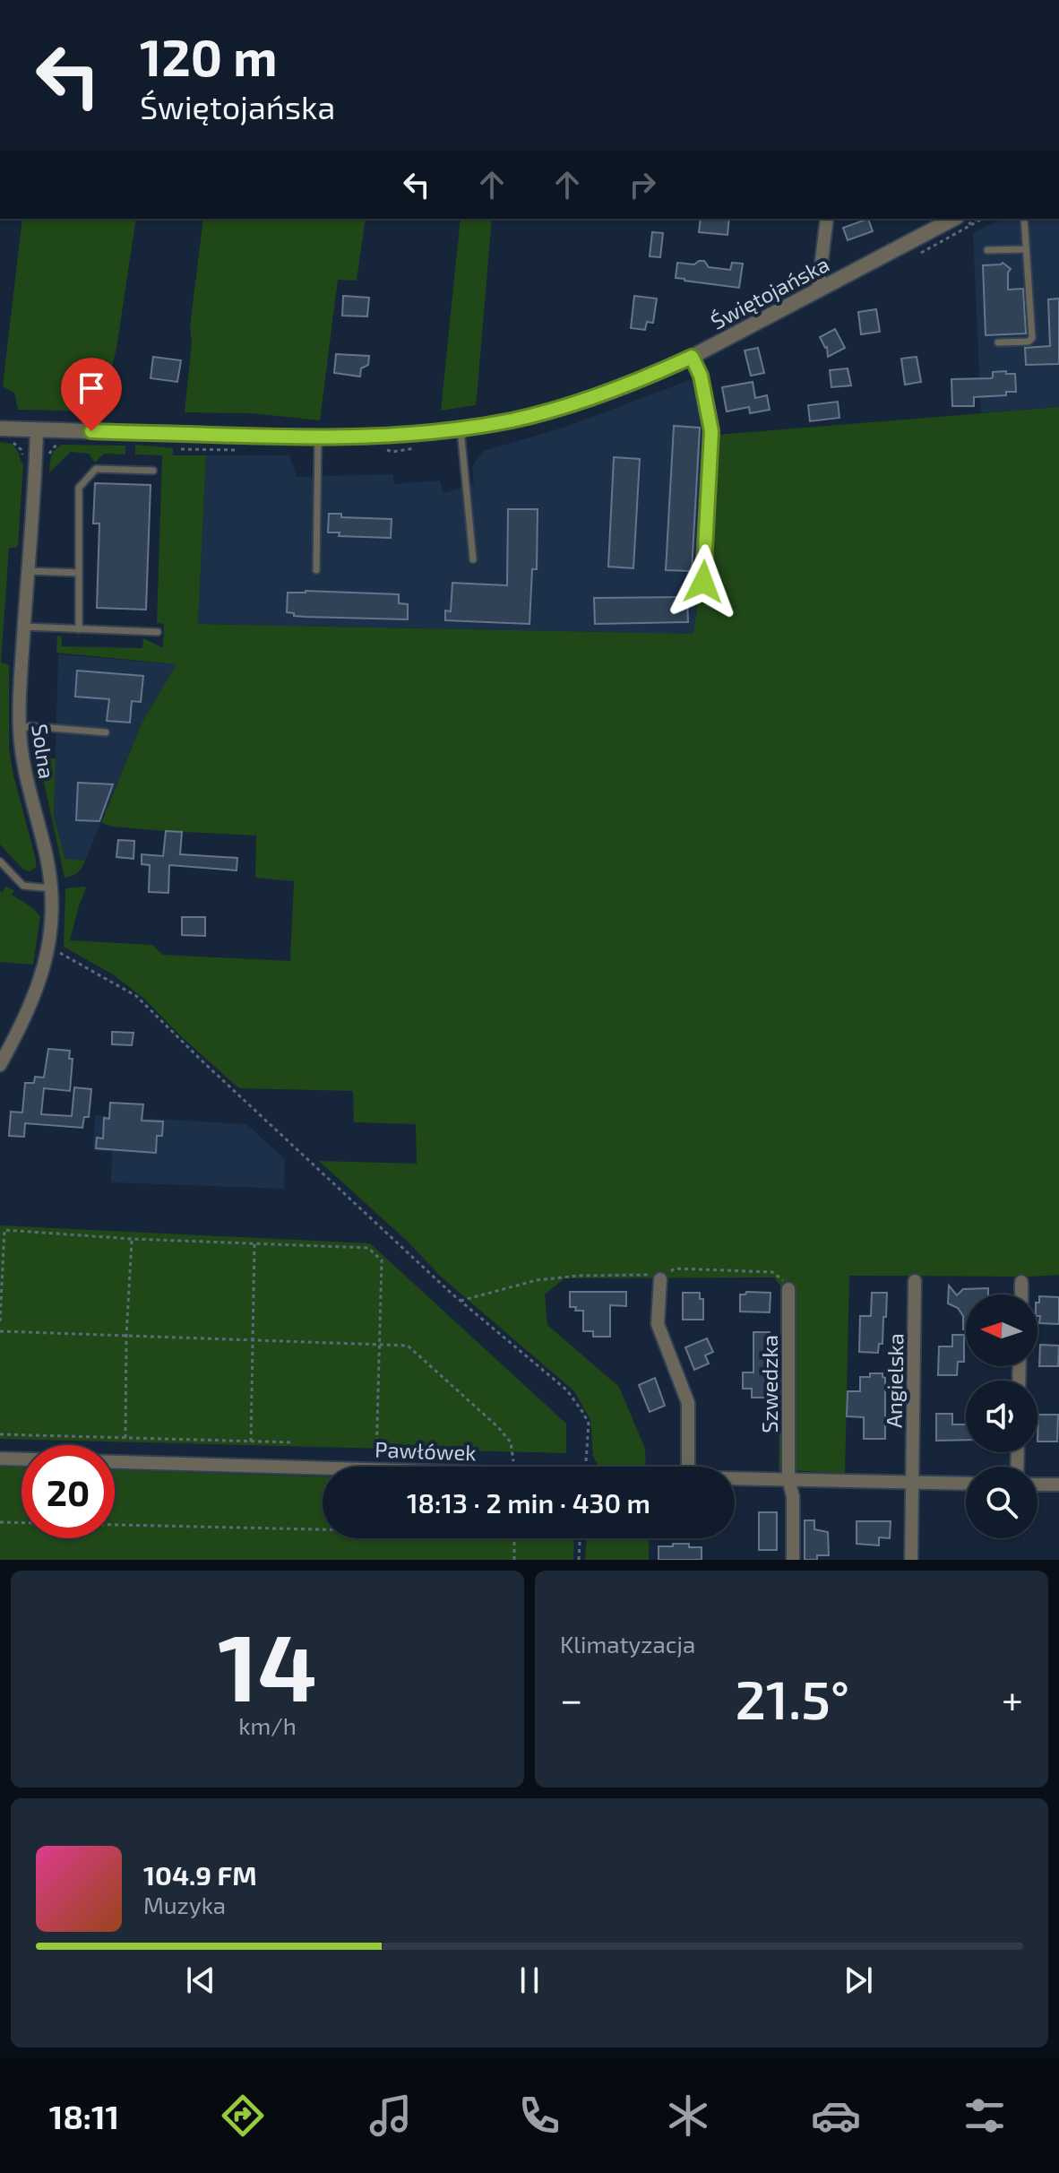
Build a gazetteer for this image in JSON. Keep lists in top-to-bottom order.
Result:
{
  "streets": {
    "street": [
      "Świętojańska",
      "Solna",
      "Angielska",
      "Szwedzka",
      "Pawłówek"
    ]
  },
  "crossings": [
    ["Świętojańska", "Solna"],
    ["Angielska", "Pawłówek"],
    ["Szwedzka", "Pawłówek"]
  ],
  "north": "left",
  "page": {
    "turn": ["120 m", "Świętojańska"],
    "limit": "20",
    "trip": "18:13 · 2 min · 430 m",
    "tile": [
      ["14", "km/h"],
      "Klimatyzacja"
    ],
    "heat": ["−", "21.5°", "+"],
    "song": ["104.9 FM", "Muzyka"],
    "tabs": "18:11"
  }
}
